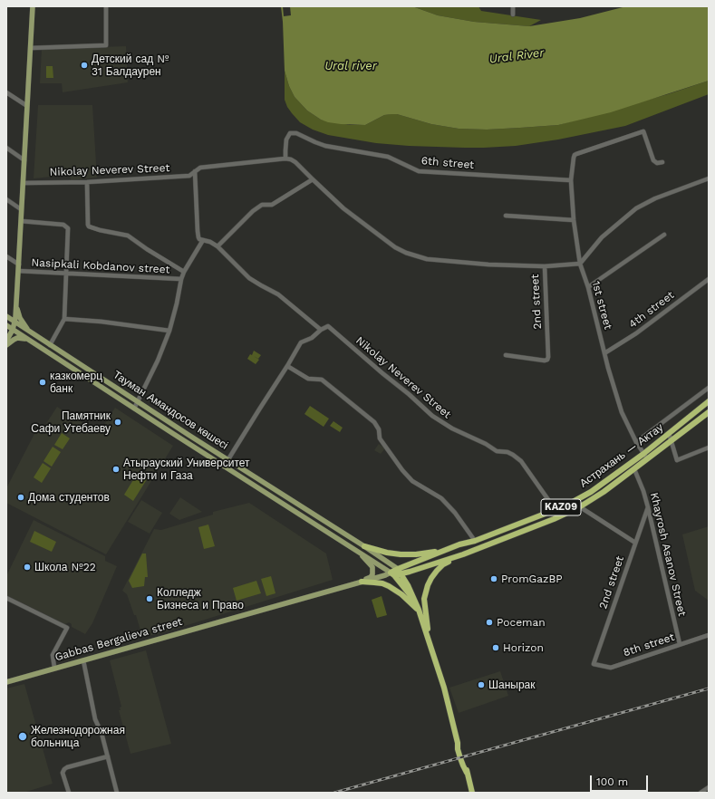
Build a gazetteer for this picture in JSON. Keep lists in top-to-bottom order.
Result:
{
  "streets": {
    "highway": ["Астрахань — Актау", "KAZ09"],
    "main road": ["Тауман Амандосов көшесі", "Gabbas Bergalieva street"],
    "street": [
      "6th street",
      "Nikolay Neverev Street",
      "Nasipkali Kobdanov street",
      "2nd street",
      "1st street",
      "4th street",
      "Khayrosh Asanov Street",
      "8th street"
    ]
  },
  "crossings": [
    ["6th street", "Nikolay Neverev Street"],
    ["6th street", "1st street"],
    ["Nikolay Neverev Street", "Астрахань — Актау"],
    ["2nd street", "Khayrosh Asanov Street"],
    ["2nd street", "8th street"],
    ["1st street", "4th street"],
    ["1st street", "Астрахань — Актау"],
    ["Тауман Амандосов көшесі", "Астрахань — Актау"],
    ["Тауман Амандосов көшесі", "Gabbas Bergalieva street"],
    ["Астрахань — Актау", "Khayrosh Asanov Street"],
    ["Астрахань — Актау", "Gabbas Bergalieva street"],
    ["Khayrosh Asanov Street", "8th street"]
  ],
  "water": ["Ural River", "Ural river"],
  "places": [
    "Детский сад № 31 Балдаурен",
    "казкомерц банк",
    "Памятник Сафи Утебаеву",
    "Атырауский Университет Нефти и Газа",
    "Дома студентов",
    "Школа №22",
    "PromGazBP",
    "Колледж Бизнеса и Право",
    "Poceman",
    "Horizon",
    "Шанырак",
    "Железнодорожная больница"
  ],
  "scale_bar": "100 m"
}
